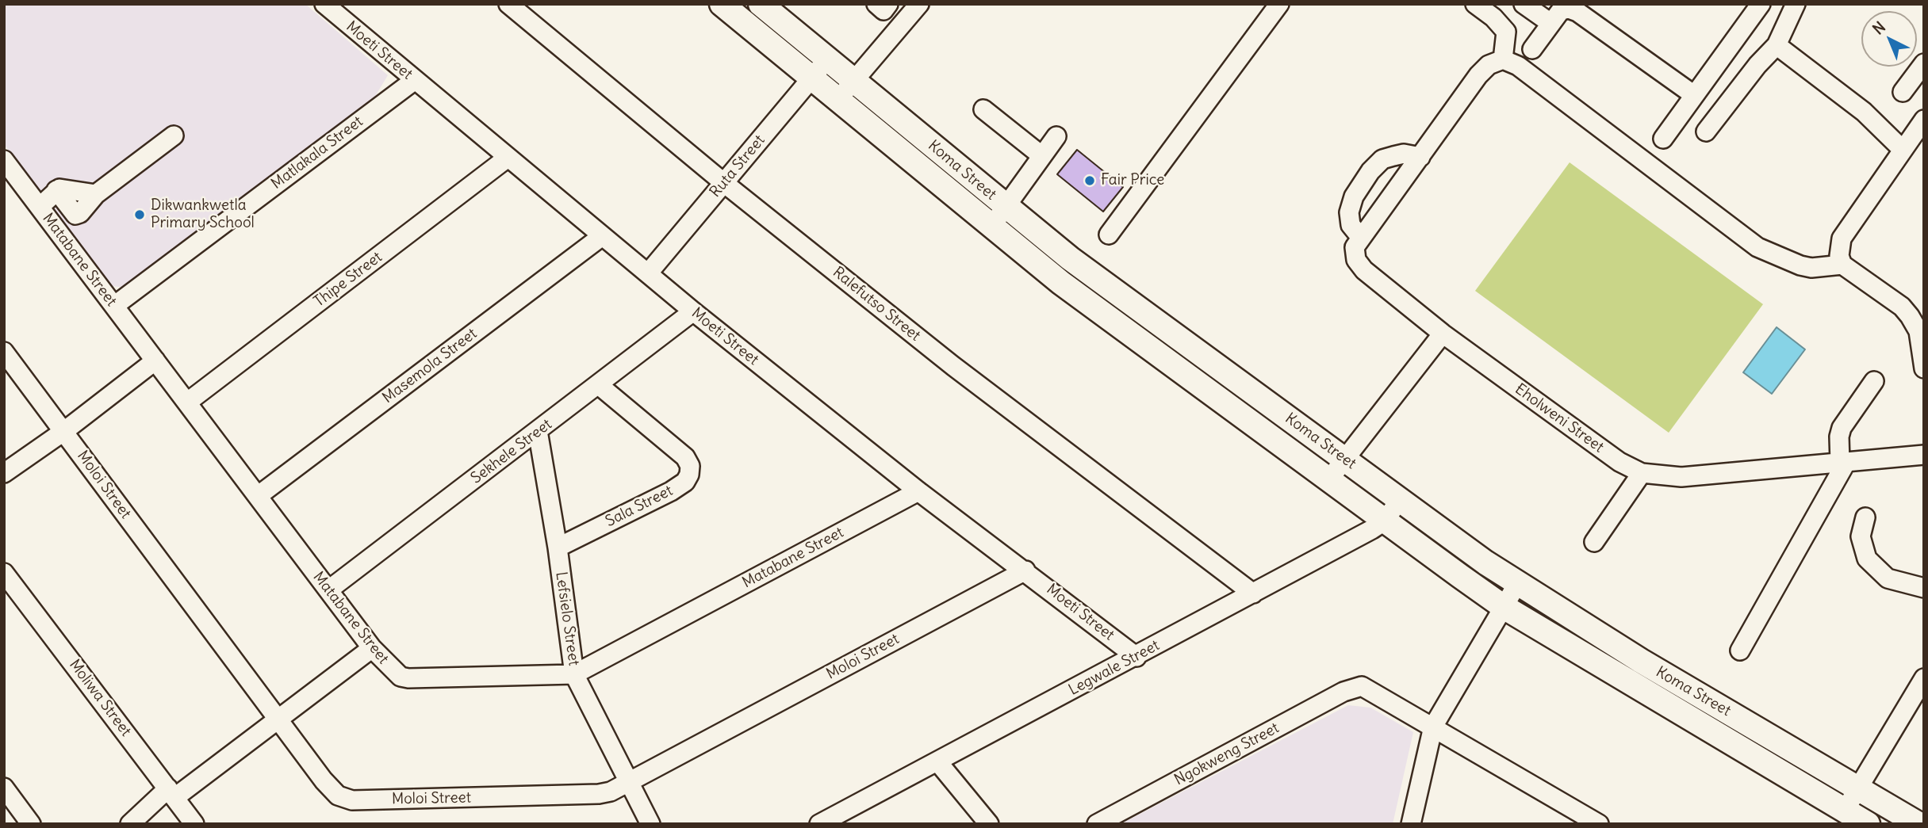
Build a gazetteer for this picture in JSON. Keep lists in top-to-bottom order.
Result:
{
  "streets": {
    "main road": ["Koma Street"],
    "street": [
      "Moeti Street",
      "Matlakala Street",
      "Ruta Street",
      "Matabane Street",
      "Thipe Street",
      "Ralefutso Street",
      "Masemola Street",
      "Eholweni Street",
      "Sekhele Street",
      "Moloi Street",
      "Sala Street",
      "Lefsielo Street",
      "Legwale Street",
      "Moliwa Street",
      "Ngokweng Street"
    ]
  },
  "crossings": [
    ["Moeti Street", "Matlakala Street"],
    ["Moeti Street", "Ruta Street"],
    ["Moeti Street", "Matabane Street"],
    ["Moeti Street", "Thipe Street"],
    ["Moeti Street", "Masemola Street"],
    ["Moeti Street", "Sekhele Street"],
    ["Moeti Street", "Moloi Street"],
    ["Moeti Street", "Legwale Street"],
    ["Matlakala Street", "Matabane Street"],
    ["Ruta Street", "Koma Street"],
    ["Ruta Street", "Ralefutso Street"],
    ["Koma Street", "Legwale Street"],
    ["Matabane Street", "Thipe Street"],
    ["Matabane Street", "Masemola Street"],
    ["Matabane Street", "Sekhele Street"],
    ["Matabane Street", "Lefsielo Street"],
    ["Ralefutso Street", "Legwale Street"],
    ["Sekhele Street", "Sala Street"],
    ["Sekhele Street", "Lefsielo Street"],
    ["Moloi Street", "Lefsielo Street"],
    ["Sala Street", "Lefsielo Street"]
  ],
  "places": ["Fair Price", "Dikwankwetla Primary School"],
  "north": "top left"
}
